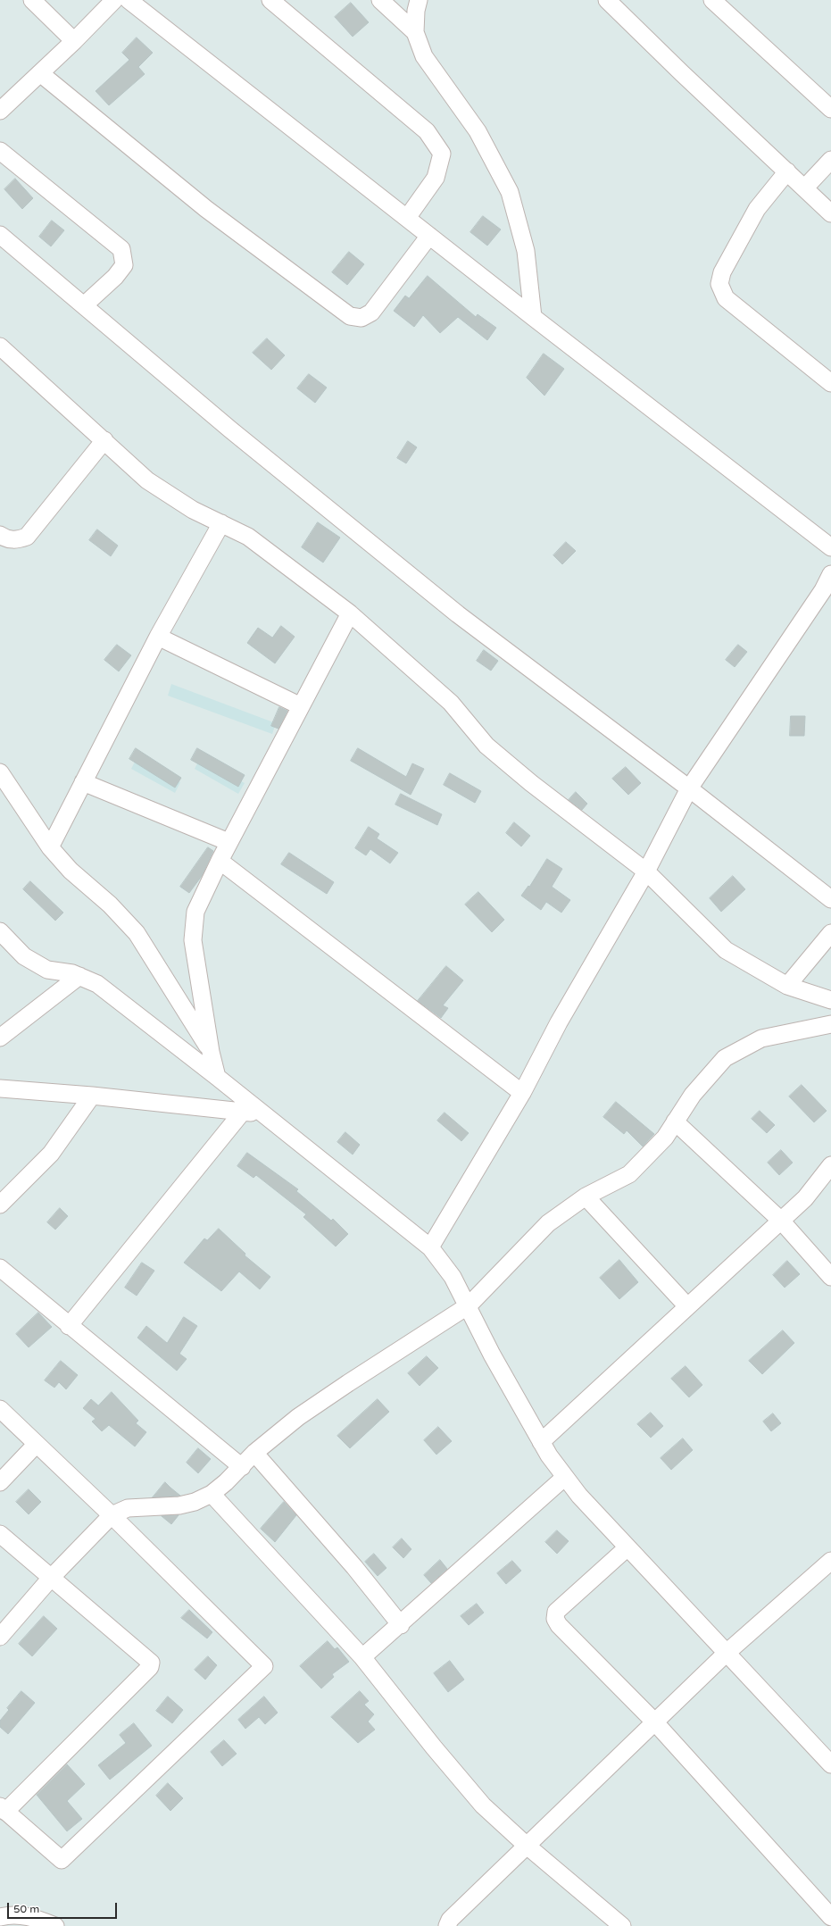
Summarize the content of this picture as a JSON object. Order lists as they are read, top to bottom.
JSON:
{
  "scale_bar": "50 m"
}
